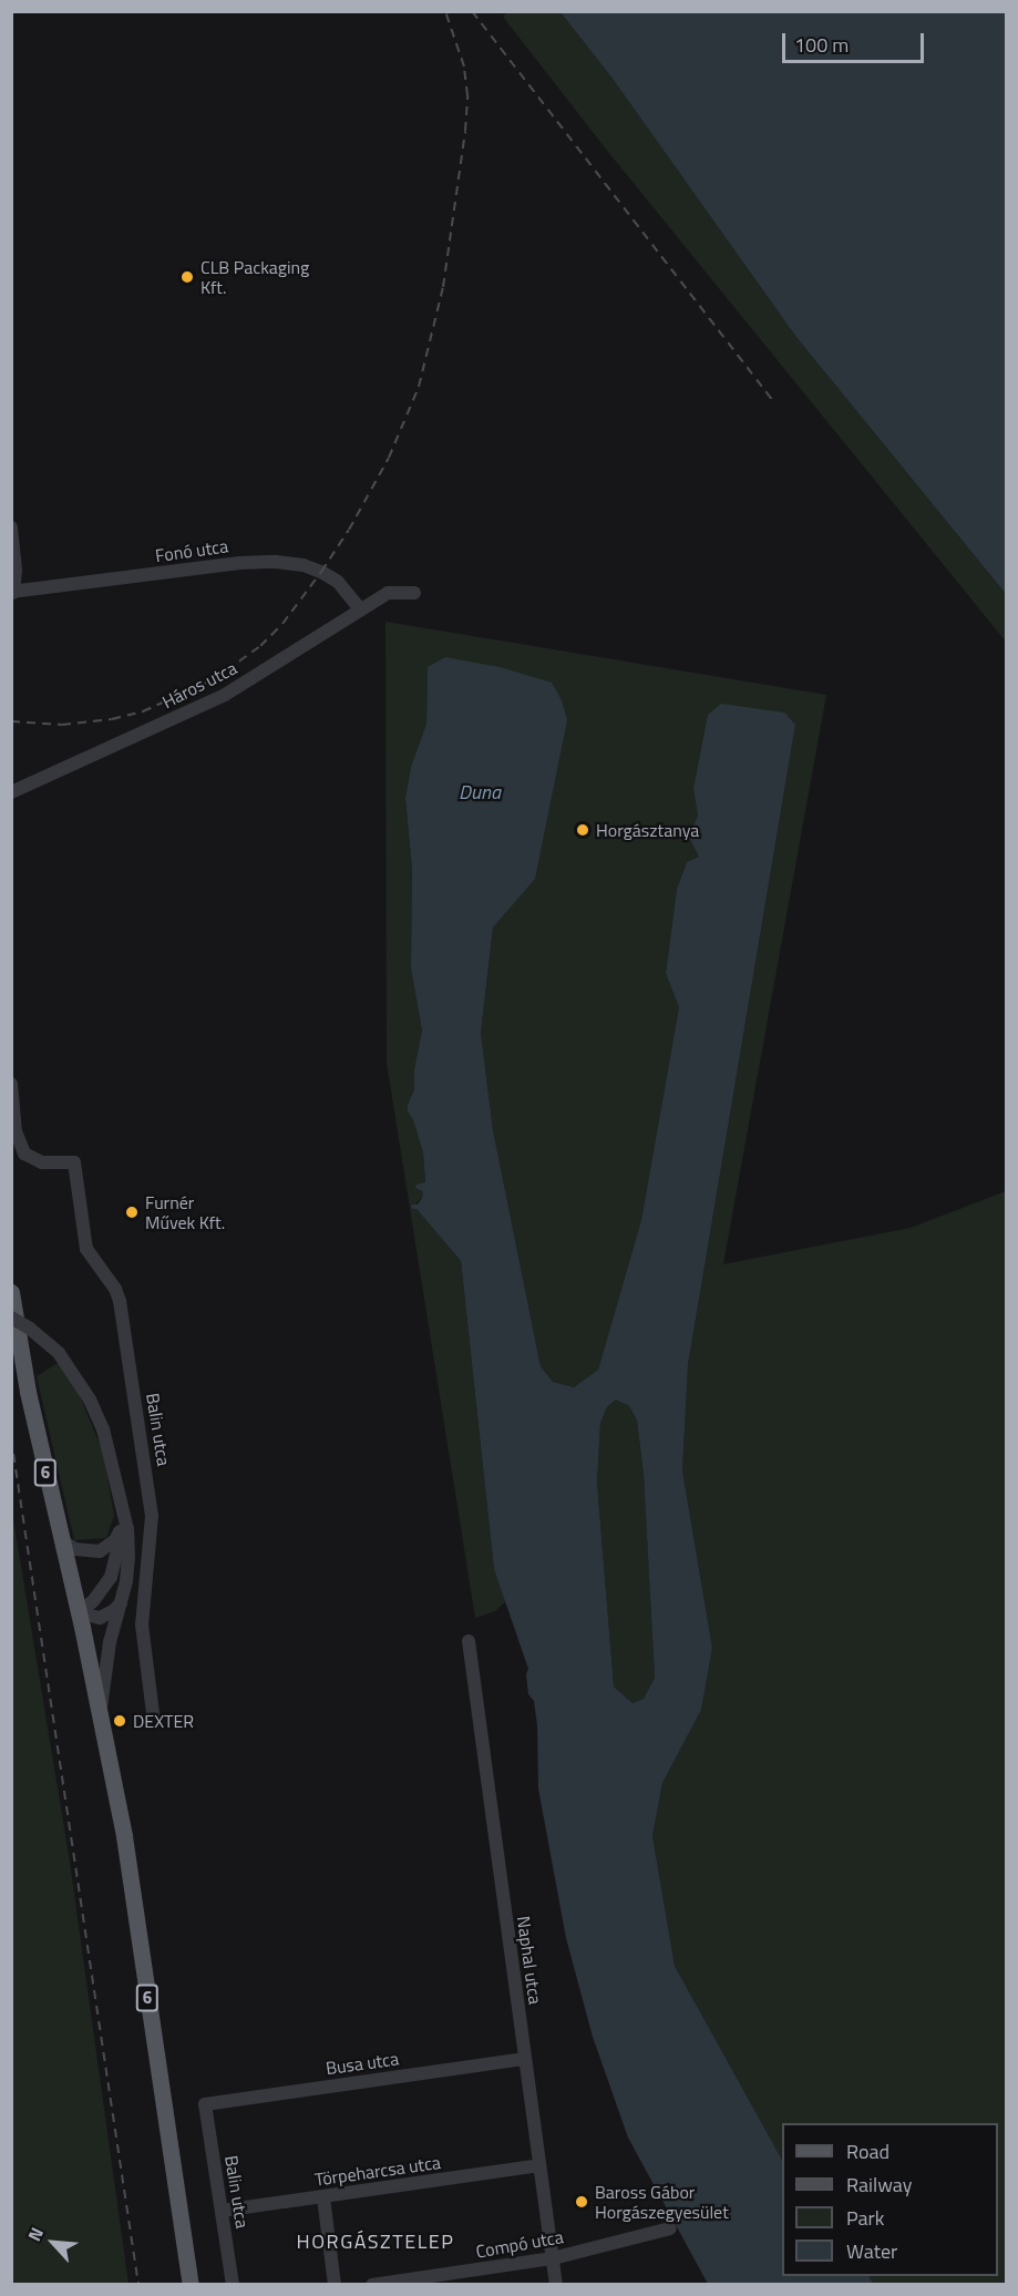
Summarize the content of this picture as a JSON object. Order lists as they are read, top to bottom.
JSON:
{
  "streets": {
    "main road": ["6"],
    "street": [
      "Fonó utca",
      "Háros utca",
      "Balin utca",
      "Naphal utca",
      "Busa utca",
      "Törpeharcsa utca",
      "Compó utca"
    ]
  },
  "crossings": [
    ["Fonó utca", "Háros utca"],
    ["Balin utca", "Busa utca"],
    ["Balin utca", "Törpeharcsa utca"],
    ["Naphal utca", "Busa utca"],
    ["Naphal utca", "Törpeharcsa utca"],
    ["Naphal utca", "Compó utca"]
  ],
  "districts": ["HORGÁSZTELEP"],
  "water": ["Duna"],
  "places": [
    "CLB Packaging Kft.",
    "Horgásztanya",
    "Furnér Művek Kft.",
    "DEXTER",
    "Baross Gábor Horgászegyesület"
  ],
  "legend": [
    "Road",
    "Railway",
    "Park",
    "Water"
  ],
  "scale_bar": "100 m",
  "north": "top left"
}
